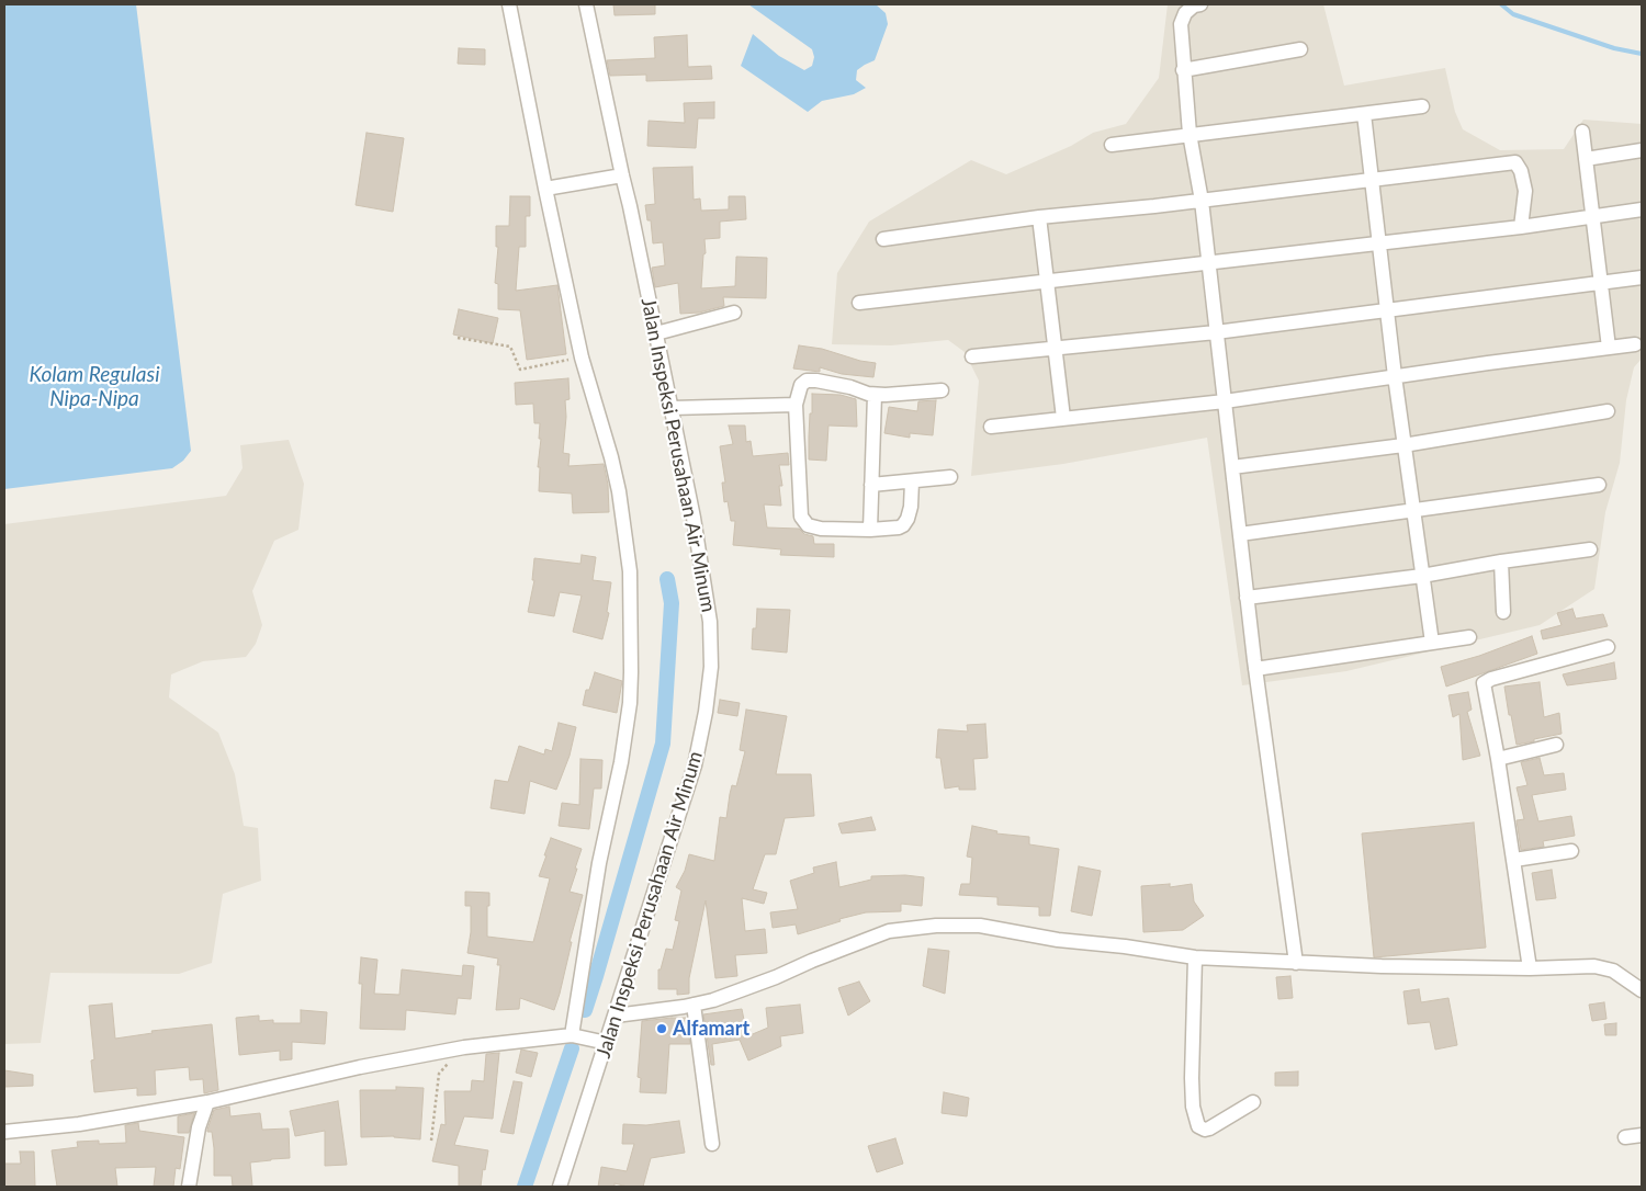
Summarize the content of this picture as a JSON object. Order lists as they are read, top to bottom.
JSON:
{
  "streets": {
    "street": ["Jalan Inspeksi Perusahaan Air Minum"]
  },
  "water": ["Kolam Regulasi Nipa-Nipa"],
  "places": ["Alfamart"]
}
